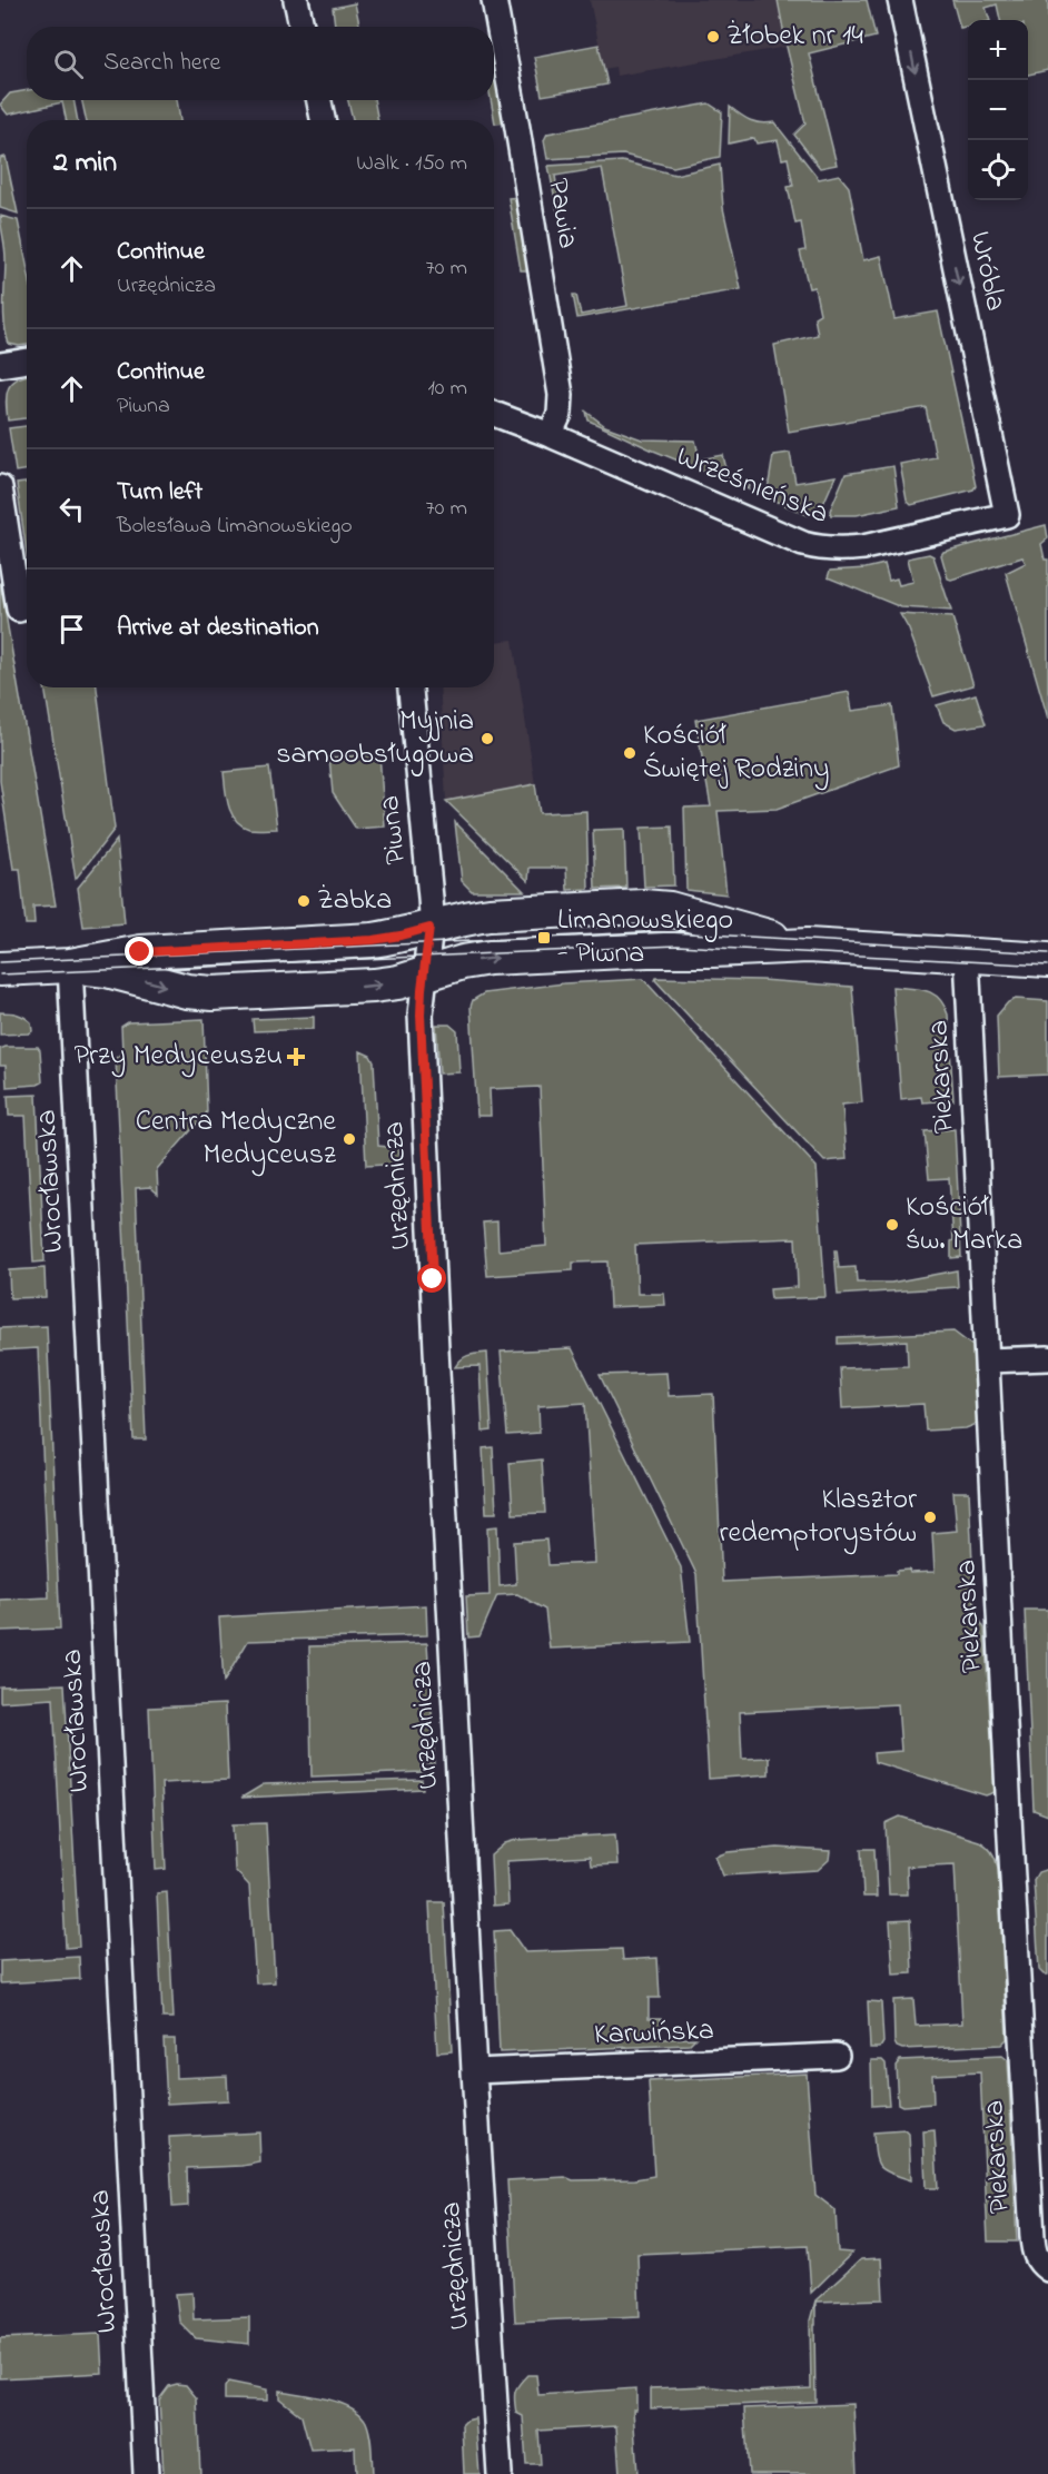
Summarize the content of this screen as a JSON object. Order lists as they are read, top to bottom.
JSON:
{
  "streets": {
    "street": [
      "Pawia",
      "Wróbla",
      "Wrześnieńska",
      "Piwna",
      "Piekarska",
      "Wrocławska",
      "Urzędnicza",
      "Karwińska"
    ]
  },
  "crossings": [
    ["Pawia", "Wrześnieńska"],
    ["Wróbla", "Wrześnieńska"],
    ["Piwna", "Urzędnicza"],
    ["Urzędnicza", "Karwińska"]
  ],
  "one_way": ["Wróbla"],
  "places": {
    "other": [
      "Żłobek nr 14",
      "Myjnia samoobsługowa",
      "Kościół Świętej Rodziny",
      "Żabka",
      "Centra Medyczne Medyceusz",
      "Kościół św. Marka",
      "Klasztor redemptorystów"
    ],
    "transit": ["Limanowskiego - Piwna"],
    "health": ["Przy Medyceuszu"]
  },
  "page": {
    "map_buttons": ["+", "−"],
    "search": "Search here",
    "heading": ["2 min", "Walk · 150 m"],
    "list": [
      ["Continue", "Urzędnicza", "70 m"],
      ["Continue", "Piwna", "10 m"],
      ["Turn left", "Bolesława Limanowskiego", "70 m"],
      "Arrive at destination"
    ]
  }
}
